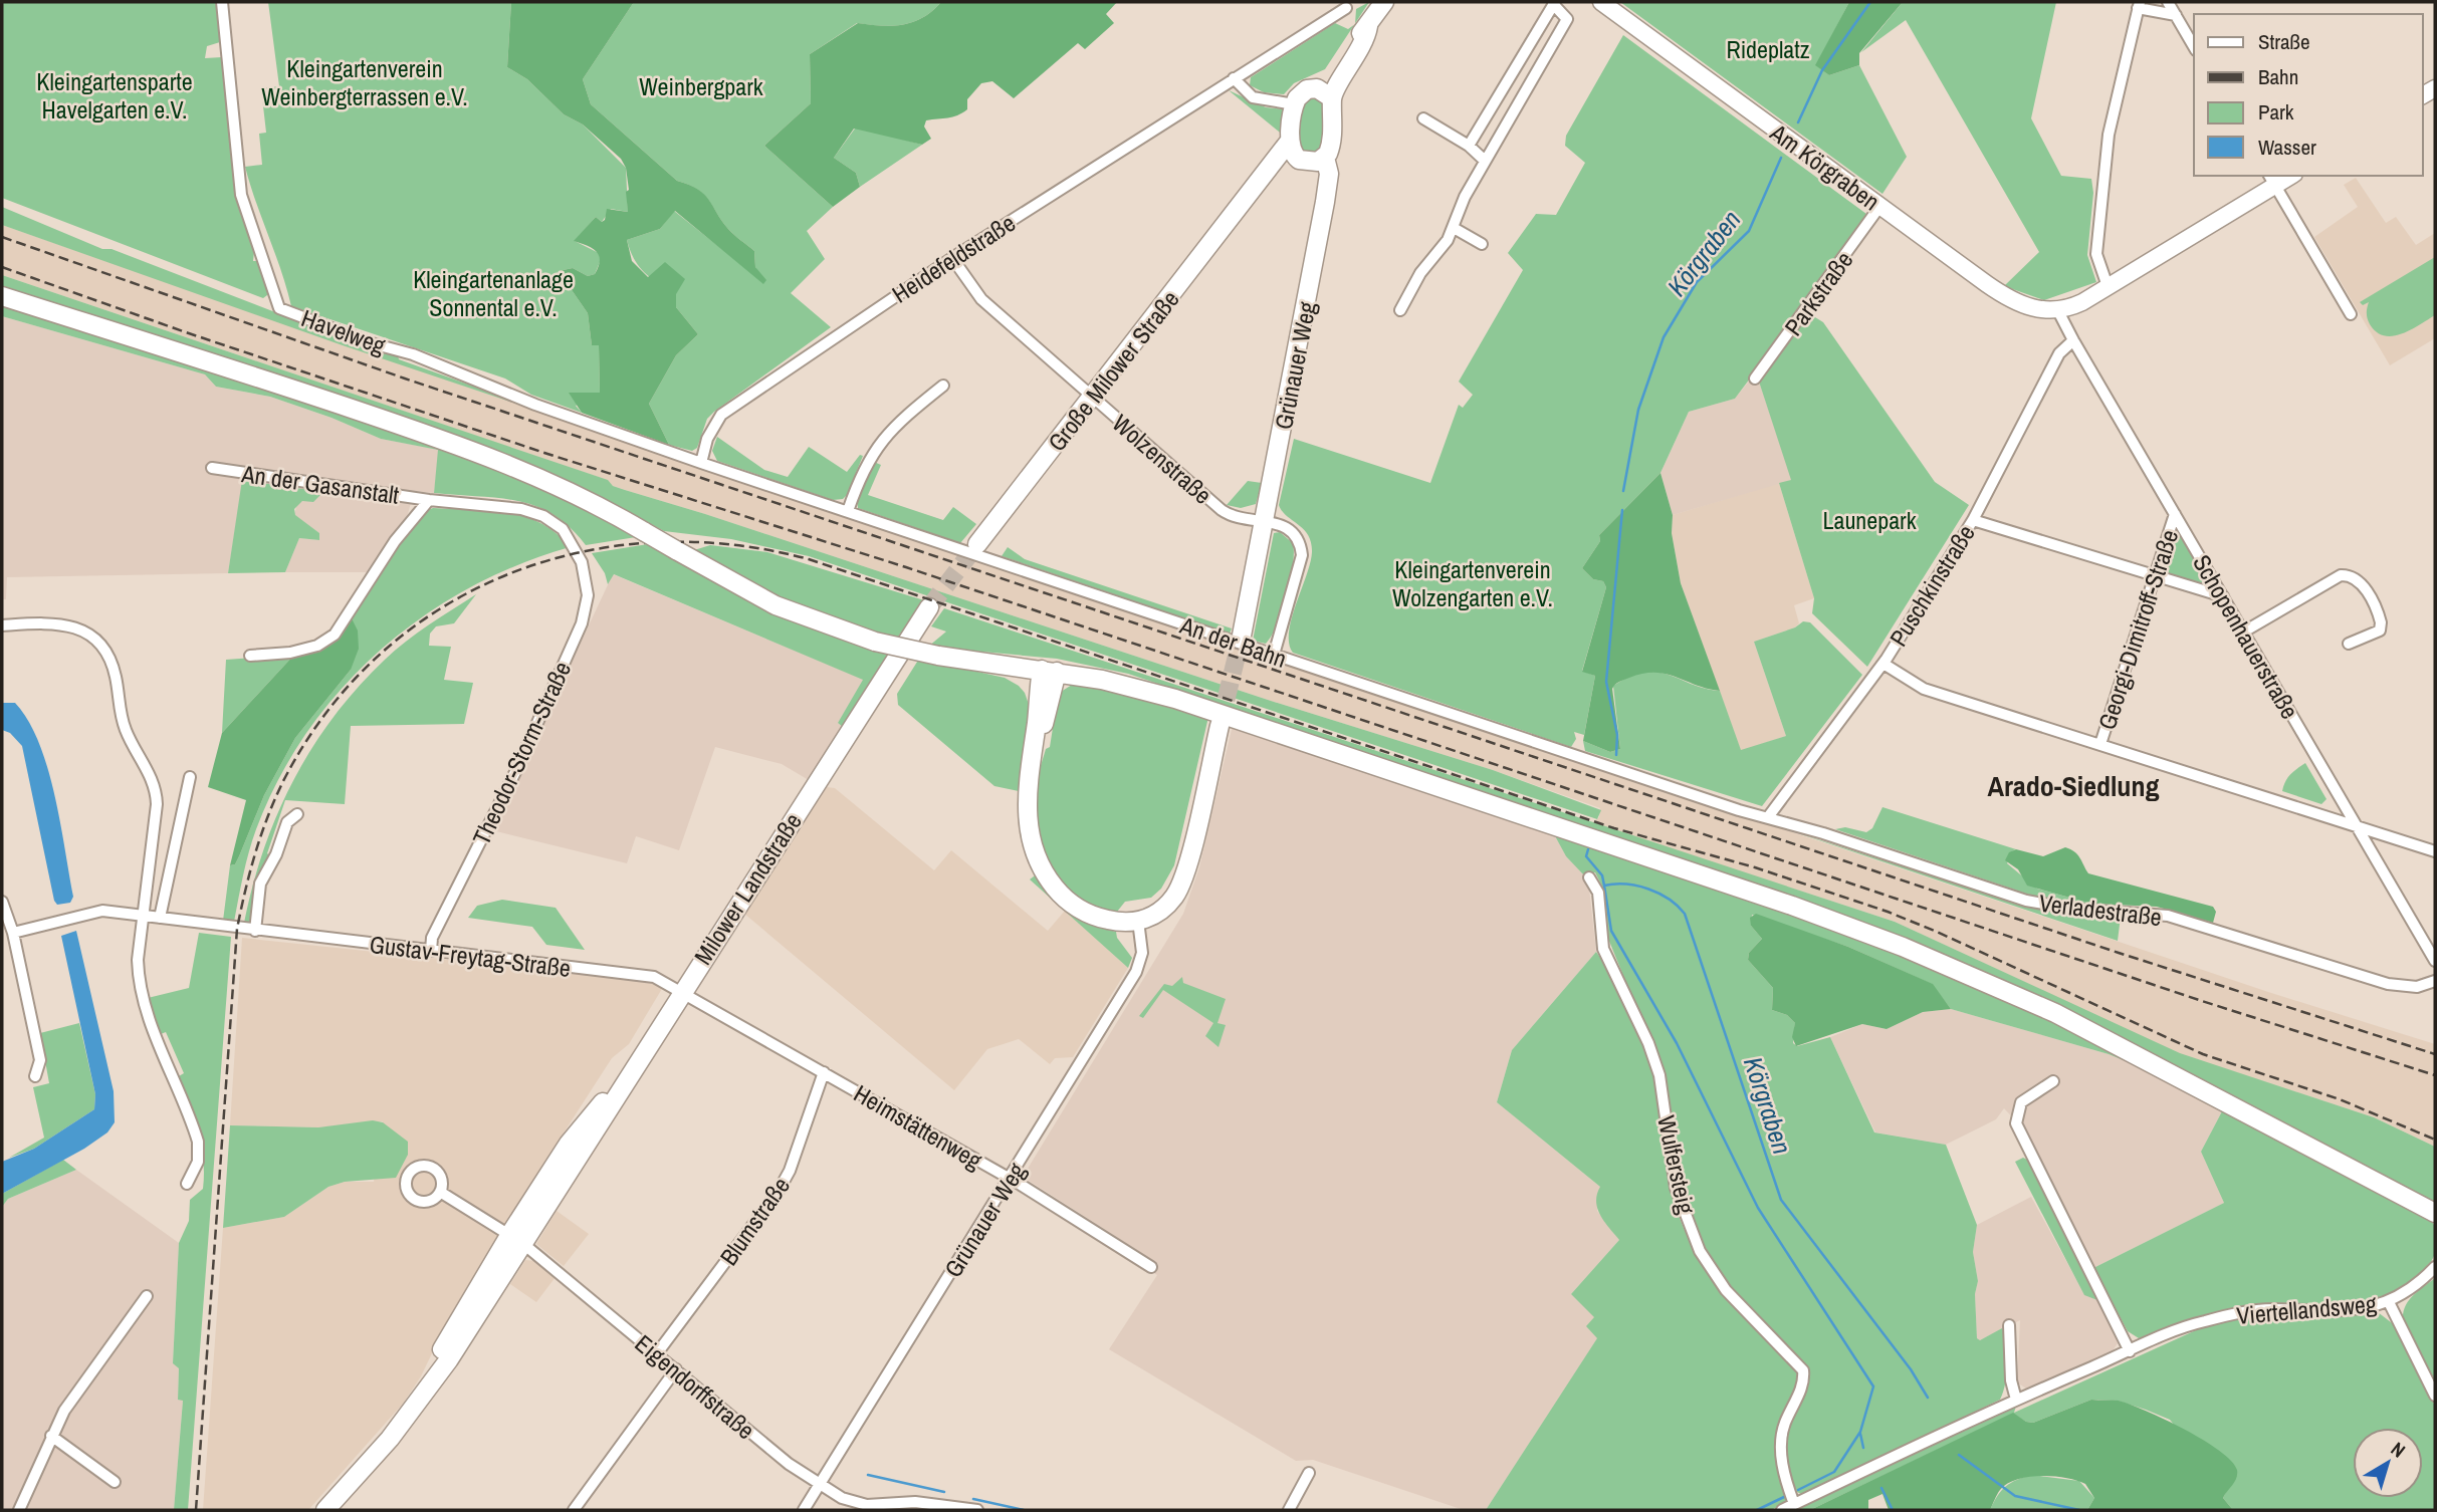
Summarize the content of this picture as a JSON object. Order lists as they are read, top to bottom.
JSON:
{
  "streets": {
    "main road": ["Grünauer Weg", "Große Milower Straße", "Milower Landstraße"],
    "street": [
      "Am Körgraben",
      "Heidefeldstraße",
      "Parkstraße",
      "Havelweg",
      "Wolzenstraße",
      "An der Gasanstalt",
      "Puschkinstraße",
      "Georgi-Dimitroff-Straße",
      "Schopenhauerstraße",
      "An der Bahn",
      "Theodor-Storm-Straße",
      "Verladestraße",
      "Gustav-Freytag-Straße",
      "Heimstättenweg",
      "Wulfersteig",
      "Blumstraße",
      "Viertellandsweg",
      "Eigendorffstraße"
    ]
  },
  "crossings": [
    ["Am Körgraben", "Parkstraße"],
    ["Am Körgraben", "Schopenhauerstraße"],
    ["Heidefeldstraße", "Havelweg"],
    ["Heidefeldstraße", "Wolzenstraße"],
    ["Heidefeldstraße", "An der Bahn"],
    ["Havelweg", "An der Bahn"],
    ["Grünauer Weg", "Große Milower Straße"],
    ["Grünauer Weg", "Wolzenstraße"],
    ["Grünauer Weg", "Heimstättenweg"],
    ["Grünauer Weg", "Eigendorffstraße"],
    ["Große Milower Straße", "Wolzenstraße"],
    ["An der Gasanstalt", "Theodor-Storm-Straße"],
    ["Puschkinstraße", "Schopenhauerstraße"],
    ["Puschkinstraße", "An der Bahn"],
    ["Puschkinstraße", "Verladestraße"],
    ["Georgi-Dimitroff-Straße", "Schopenhauerstraße"],
    ["An der Bahn", "Verladestraße"],
    ["Theodor-Storm-Straße", "Gustav-Freytag-Straße"],
    ["Milower Landstraße", "Gustav-Freytag-Straße"],
    ["Milower Landstraße", "Heimstättenweg"],
    ["Milower Landstraße", "Eigendorffstraße"],
    ["Gustav-Freytag-Straße", "Heimstättenweg"],
    ["Heimstättenweg", "Blumstraße"],
    ["Wulfersteig", "Viertellandsweg"],
    ["Blumstraße", "Eigendorffstraße"]
  ],
  "districts": ["Arado-Siedlung"],
  "water": ["Körgraben"],
  "parks": [
    "Rideplatz",
    "Kleingartenverein Weinbergterrassen e.V.",
    "Kleingartensparte Havelgarten e.V.",
    "Weinbergpark",
    "Kleingartenanlage Sonnental e.V.",
    "Launepark",
    "Kleingartenverein Wolzengarten e.V."
  ],
  "legend": [
    "Straße",
    "Bahn",
    "Park",
    "Wasser"
  ],
  "north": "top right"
}
